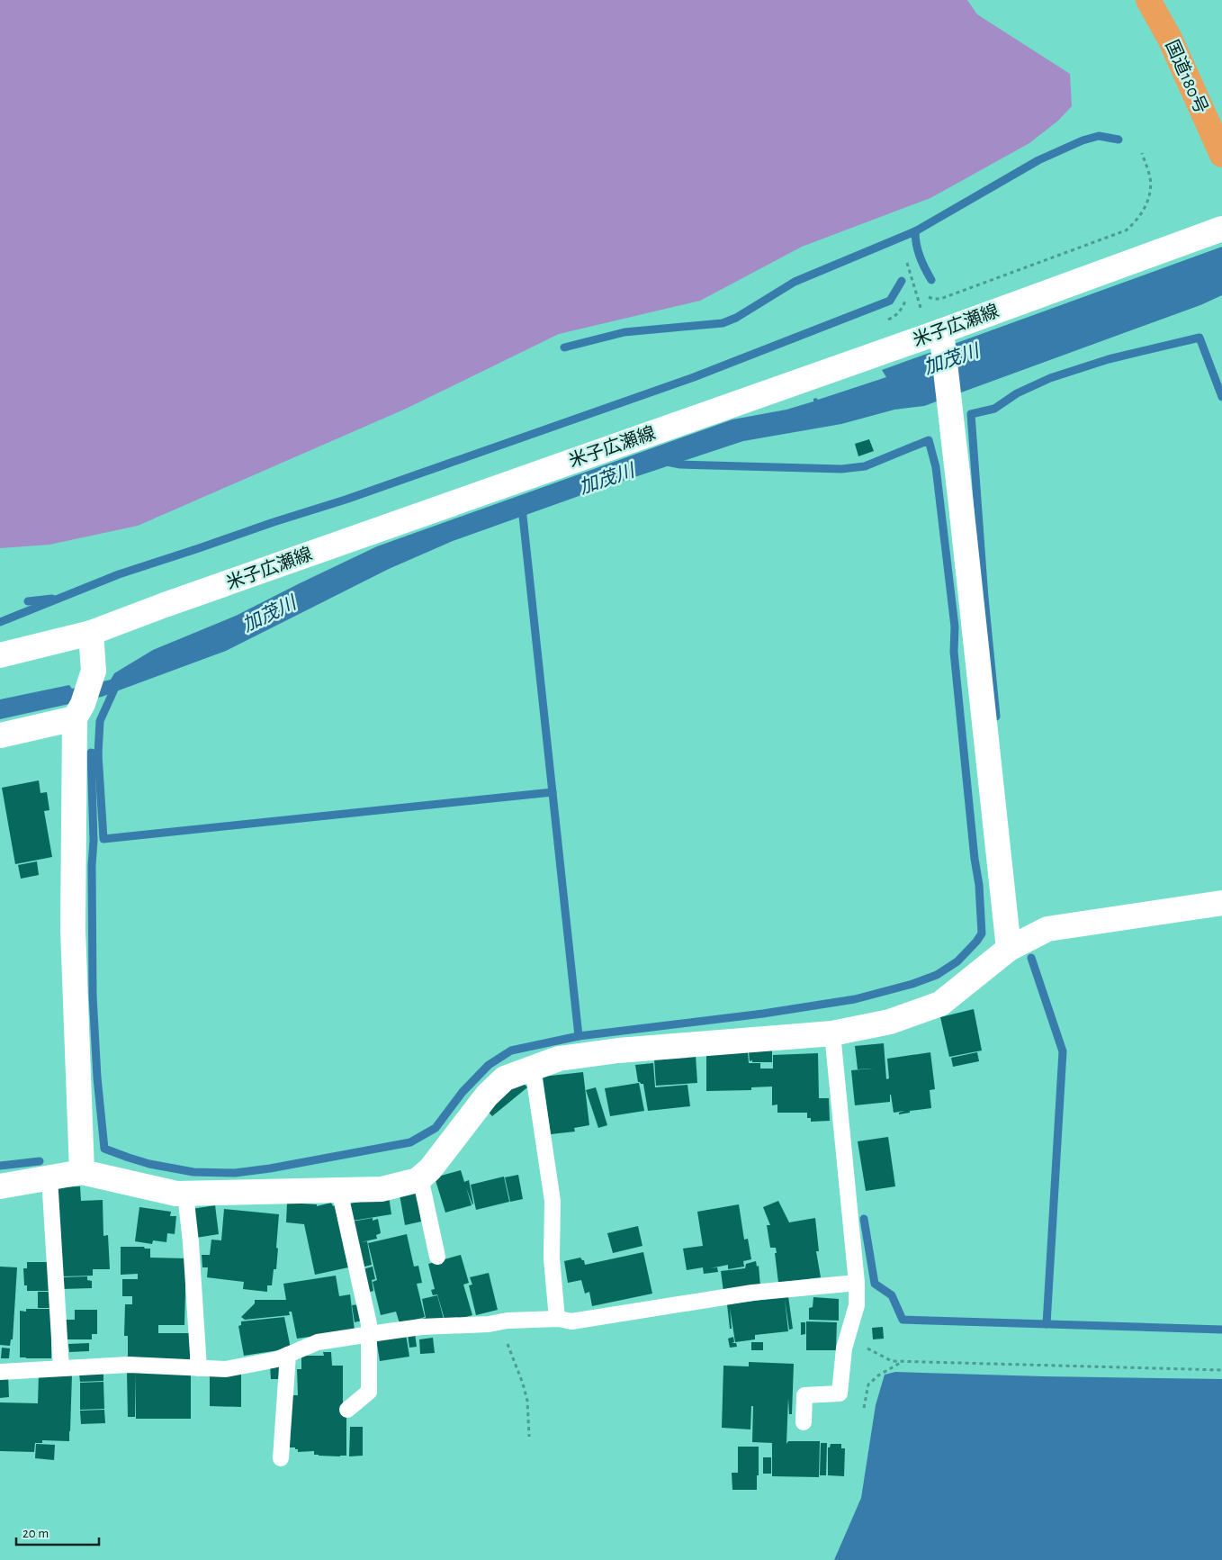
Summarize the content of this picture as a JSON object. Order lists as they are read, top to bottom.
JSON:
{
  "streets": {
    "highway": ["国道180号"],
    "street": ["米子広瀬線"]
  },
  "water": ["加茂川"],
  "scale_bar": "20 m"
}
